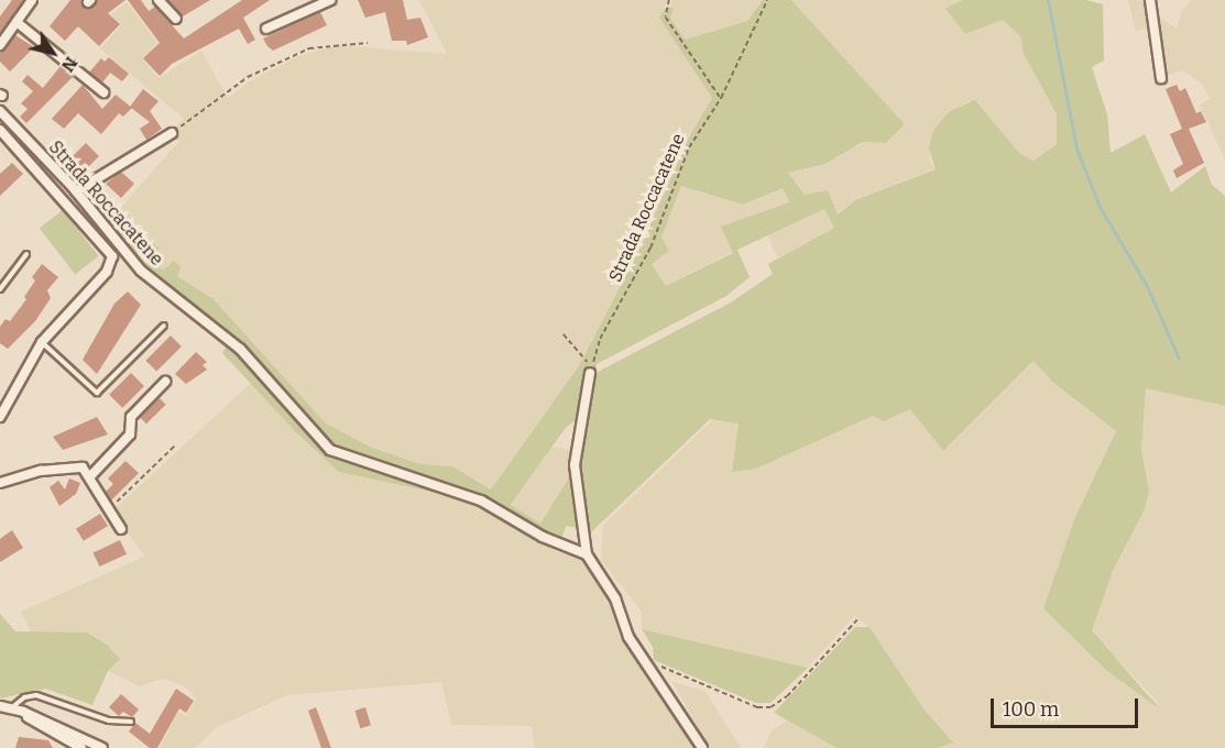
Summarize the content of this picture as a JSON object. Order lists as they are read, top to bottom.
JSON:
{
  "streets": {
    "street": ["Strada Roccacatene"]
  },
  "scale_bar": "100 m",
  "north": "bottom right"
}
